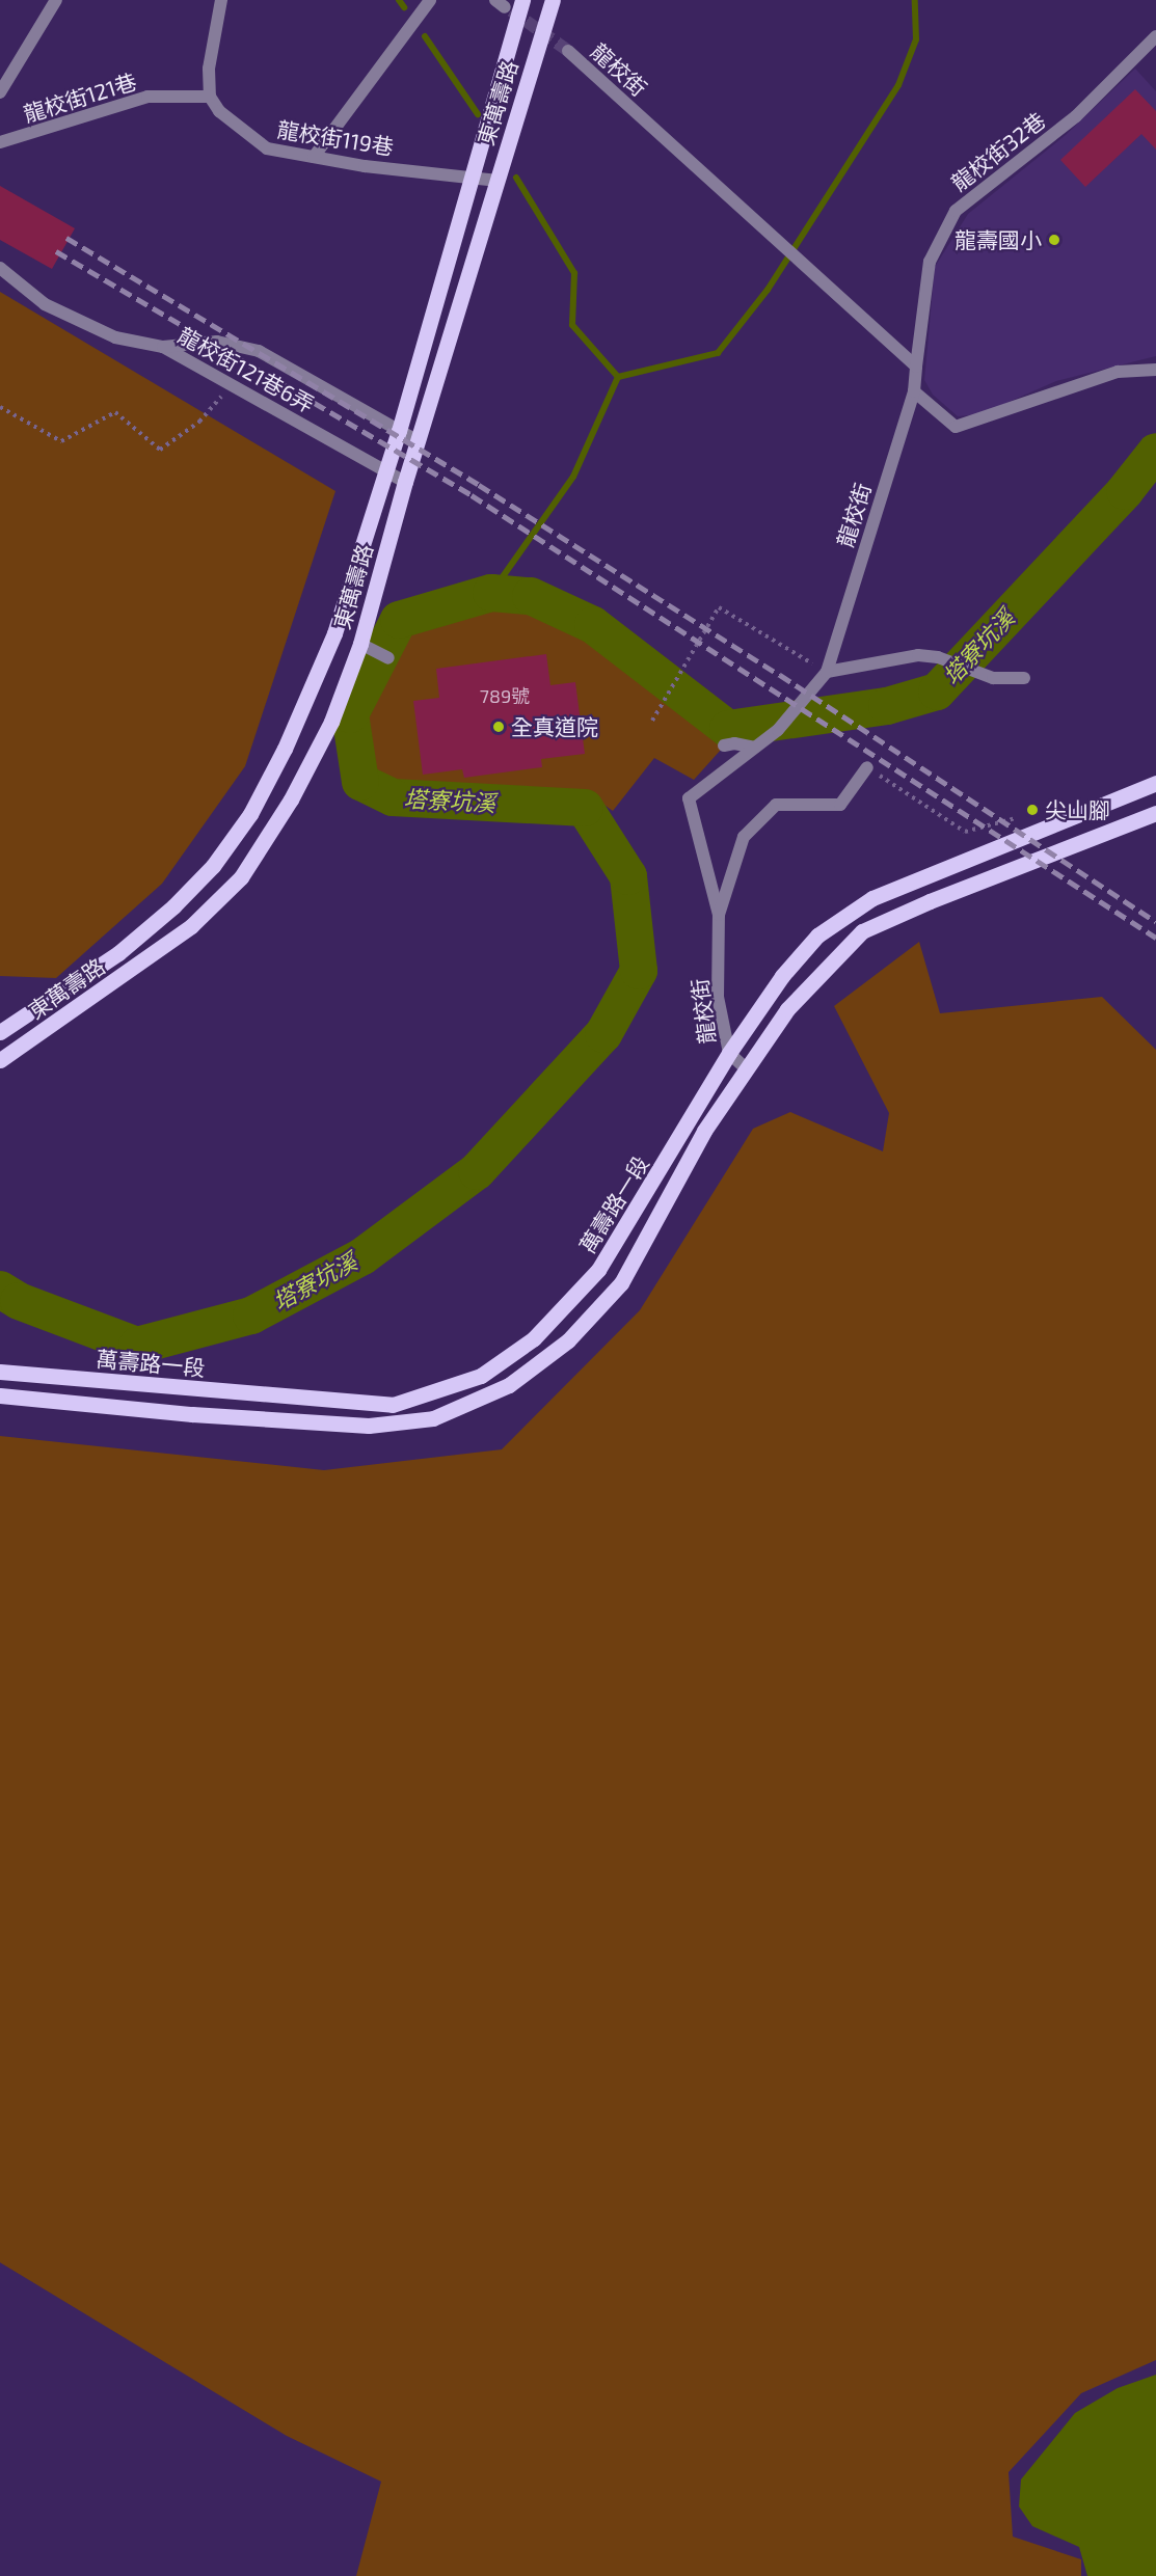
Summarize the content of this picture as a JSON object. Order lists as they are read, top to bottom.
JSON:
{
  "streets": {
    "main road": ["東萬壽路", "萬壽路一段"],
    "street": [
      "龍校街",
      "龍校街121巷",
      "龍校街119巷",
      "龍校街32巷",
      "龍校街121巷6弄"
    ]
  },
  "crossings": [
    ["龍校街", "龍校街32巷"],
    ["龍校街", "萬壽路一段"],
    ["龍校街121巷", "龍校街119巷"],
    ["東萬壽路", "龍校街119巷"],
    ["東萬壽路", "龍校街121巷6弄"]
  ],
  "water": ["塔寮坑溪"],
  "places": ["龍壽國小", "全真道院", "尖山腳"],
  "house_numbers": ["789號"]
}
